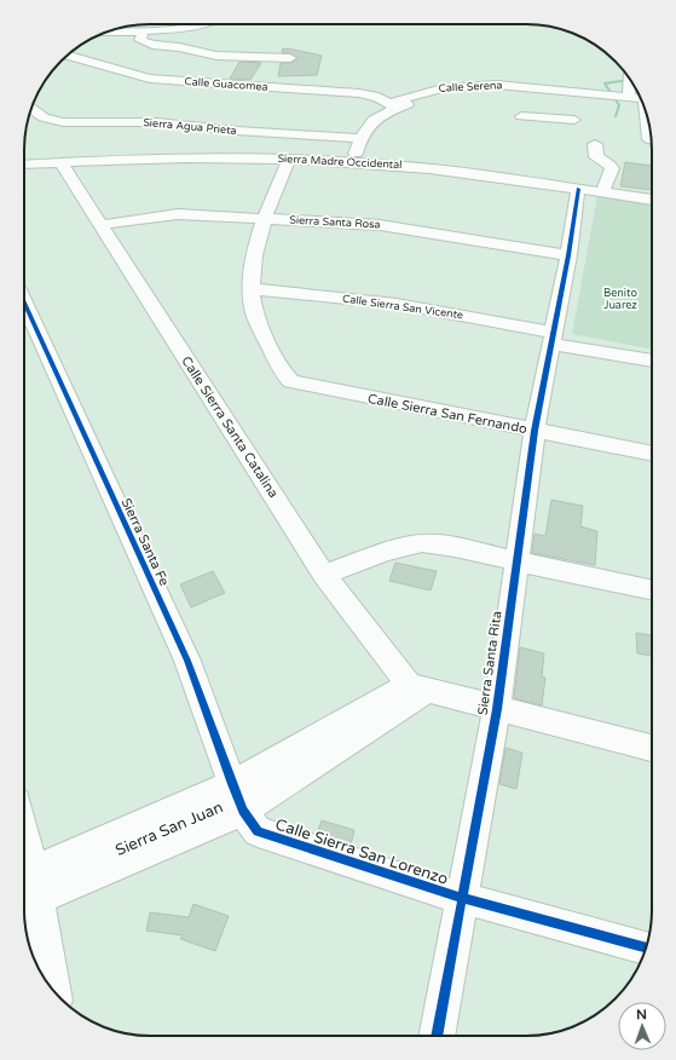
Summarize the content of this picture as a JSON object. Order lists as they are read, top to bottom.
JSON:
{
  "streets": {
    "street": [
      "Calle Guacomea",
      "Calle Serena",
      "Sierra Agua Prieta",
      "Sierra Madre Occidental",
      "Sierra Santa Rosa",
      "Calle Sierra San Vicente",
      "Calle Sierra San Fernando",
      "Calle Sierra Santa Catalina",
      "Sierra Santa Fe",
      "Sierra Santa Rita",
      "Sierra San Juan",
      "Calle Sierra San Lorenzo"
    ]
  },
  "crossings": [
    ["Calle Guacomea", "Calle Serena"],
    ["Calle Serena", "Sierra Agua Prieta"],
    ["Sierra Madre Occidental", "Calle Sierra Santa Catalina"],
    ["Sierra Madre Occidental", "Sierra Santa Rita"],
    ["Sierra Santa Rosa", "Calle Sierra Santa Catalina"],
    ["Sierra Santa Rosa", "Sierra Santa Rita"],
    ["Calle Sierra San Vicente", "Calle Sierra San Fernando"],
    ["Calle Sierra San Vicente", "Sierra Santa Rita"],
    ["Calle Sierra San Fernando", "Sierra Santa Rita"],
    ["Calle Sierra Santa Catalina", "Sierra San Juan"],
    ["Sierra Santa Fe", "Sierra San Juan"],
    ["Sierra Santa Fe", "Calle Sierra San Lorenzo"],
    ["Sierra Santa Rita", "Calle Sierra San Lorenzo"],
    ["Sierra San Juan", "Calle Sierra San Lorenzo"]
  ],
  "parks": ["Benito Juarez"],
  "north": "top"
}
